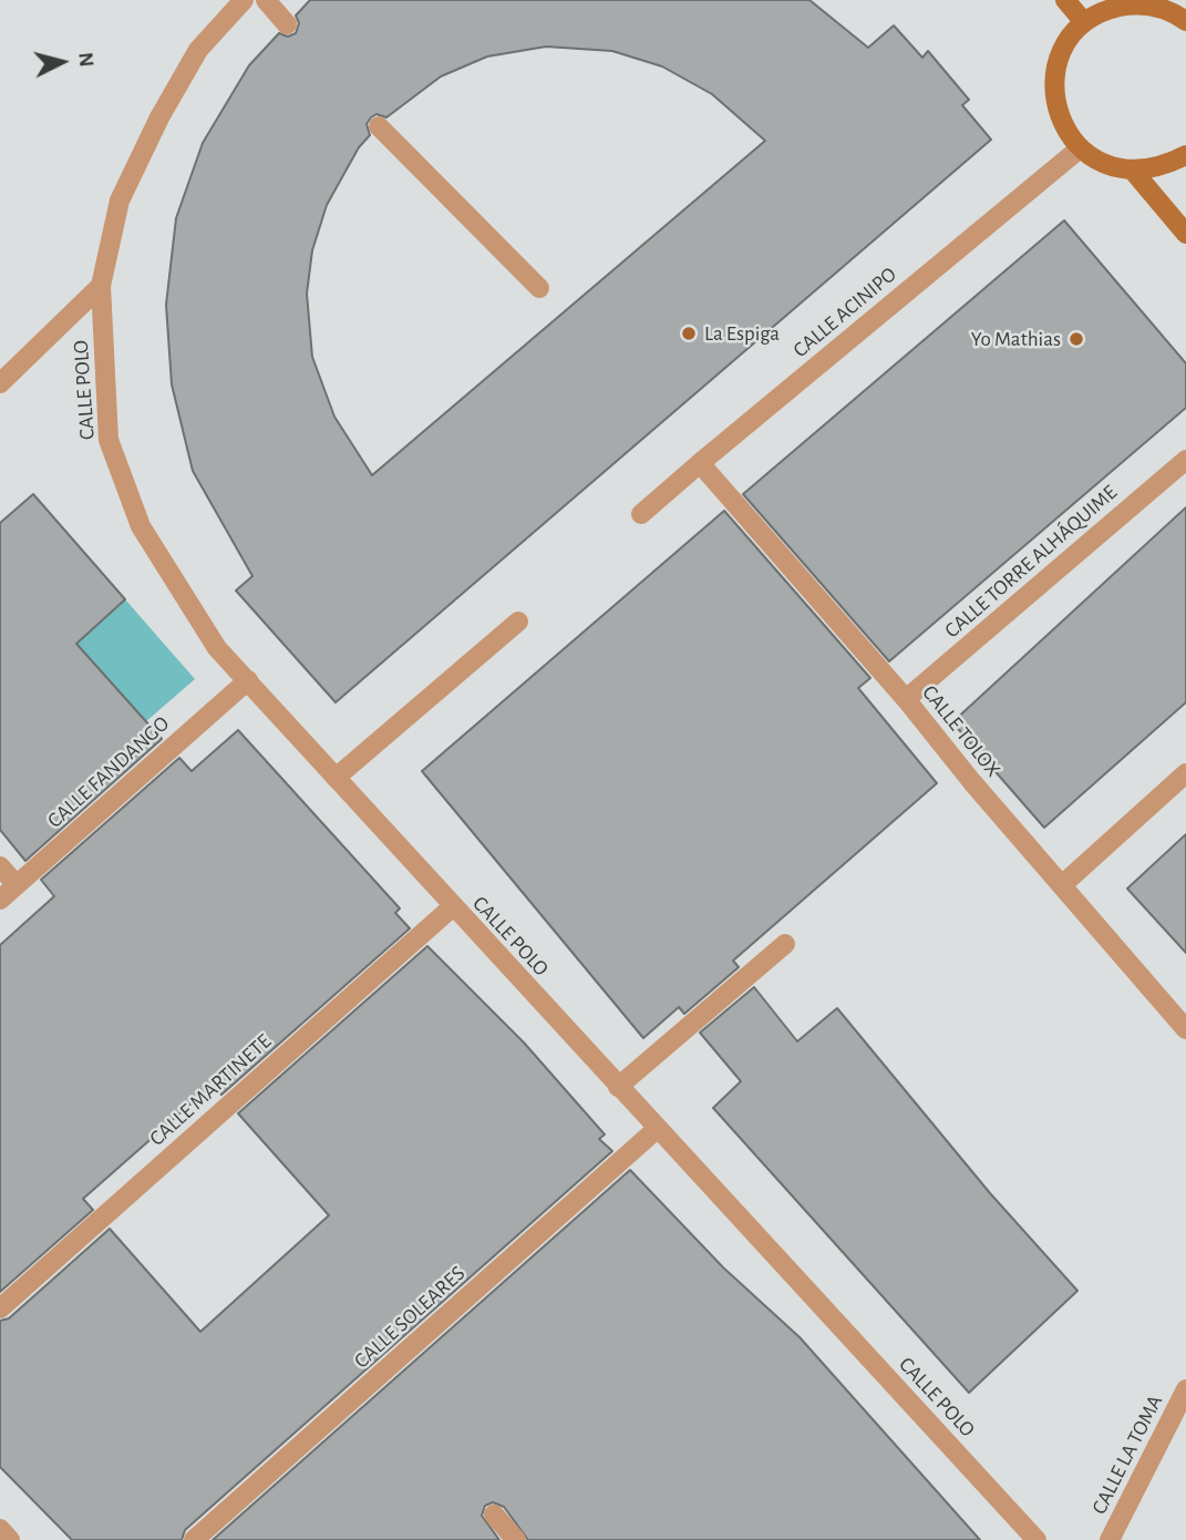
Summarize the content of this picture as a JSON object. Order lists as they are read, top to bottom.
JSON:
{
  "streets": {
    "street": [
      "CALLE ACINIPO",
      "CALLE POLO",
      "CALLE TORRE ALHÁQUIME",
      "CALLE TOLOX",
      "CALLE FANDANGO",
      "CALLE MARTINETE",
      "CALLE SOLEARES",
      "CALLE LA TOMA"
    ]
  },
  "crossings": [
    ["CALLE ACINIPO", "CALLE TOLOX"],
    ["CALLE POLO", "CALLE FANDANGO"],
    ["CALLE POLO", "CALLE MARTINETE"],
    ["CALLE POLO", "CALLE SOLEARES"],
    ["CALLE TORRE ALHÁQUIME", "CALLE TOLOX"]
  ],
  "places": ["La Espiga", "Yo Mathias"],
  "north": "right"
}
